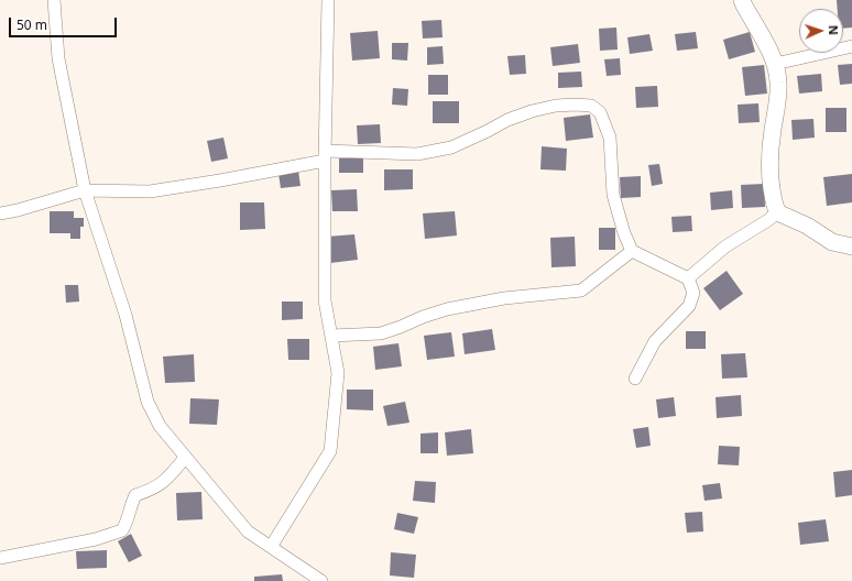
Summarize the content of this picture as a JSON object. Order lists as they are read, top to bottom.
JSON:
{
  "scale_bar": "50 m",
  "north": "right"
}
